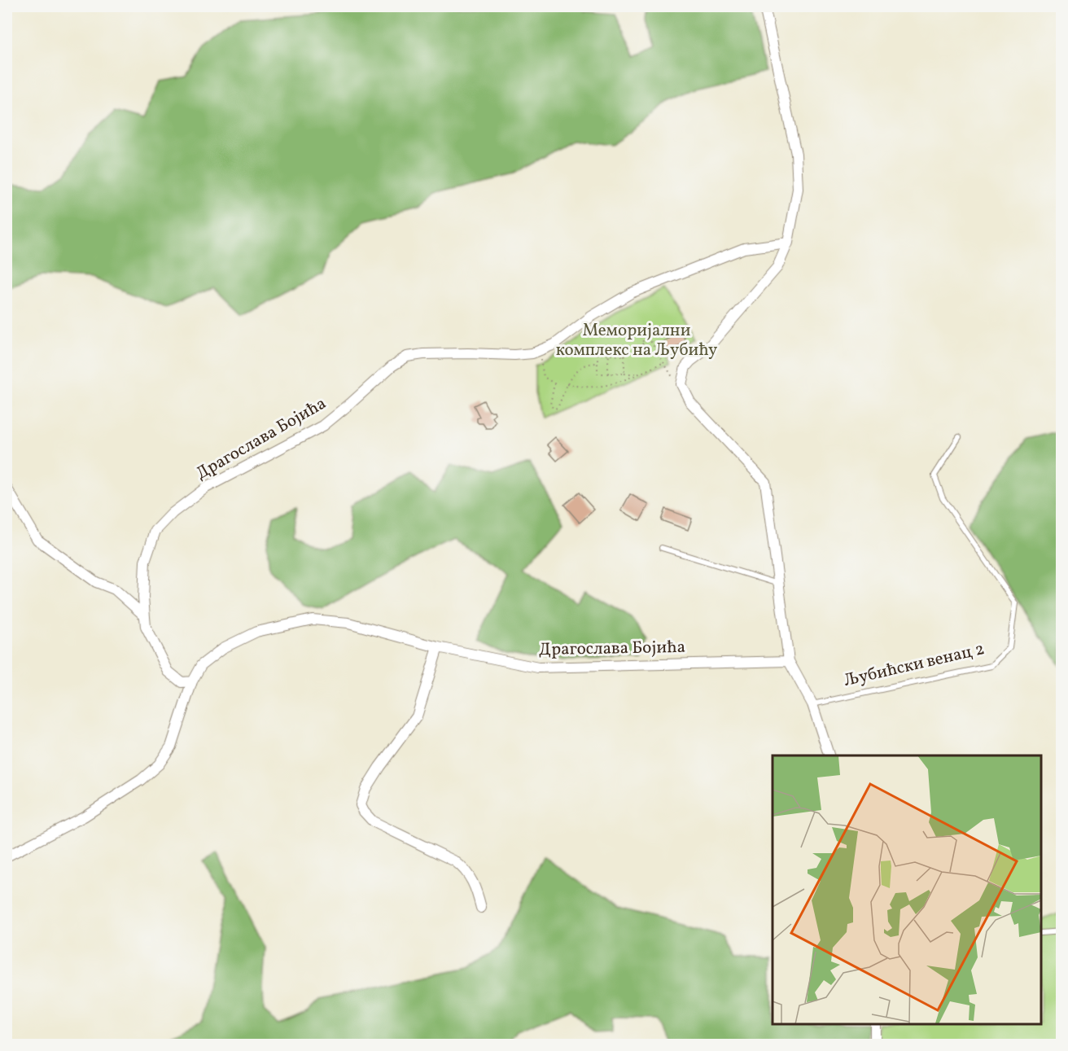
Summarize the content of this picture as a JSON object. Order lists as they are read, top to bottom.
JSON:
{
  "streets": {
    "street": ["Драгослава Бојића"],
    "lane": ["Љубићски венац 2"]
  },
  "parks": ["Меморијални комплекс на Љубићу"]
}
